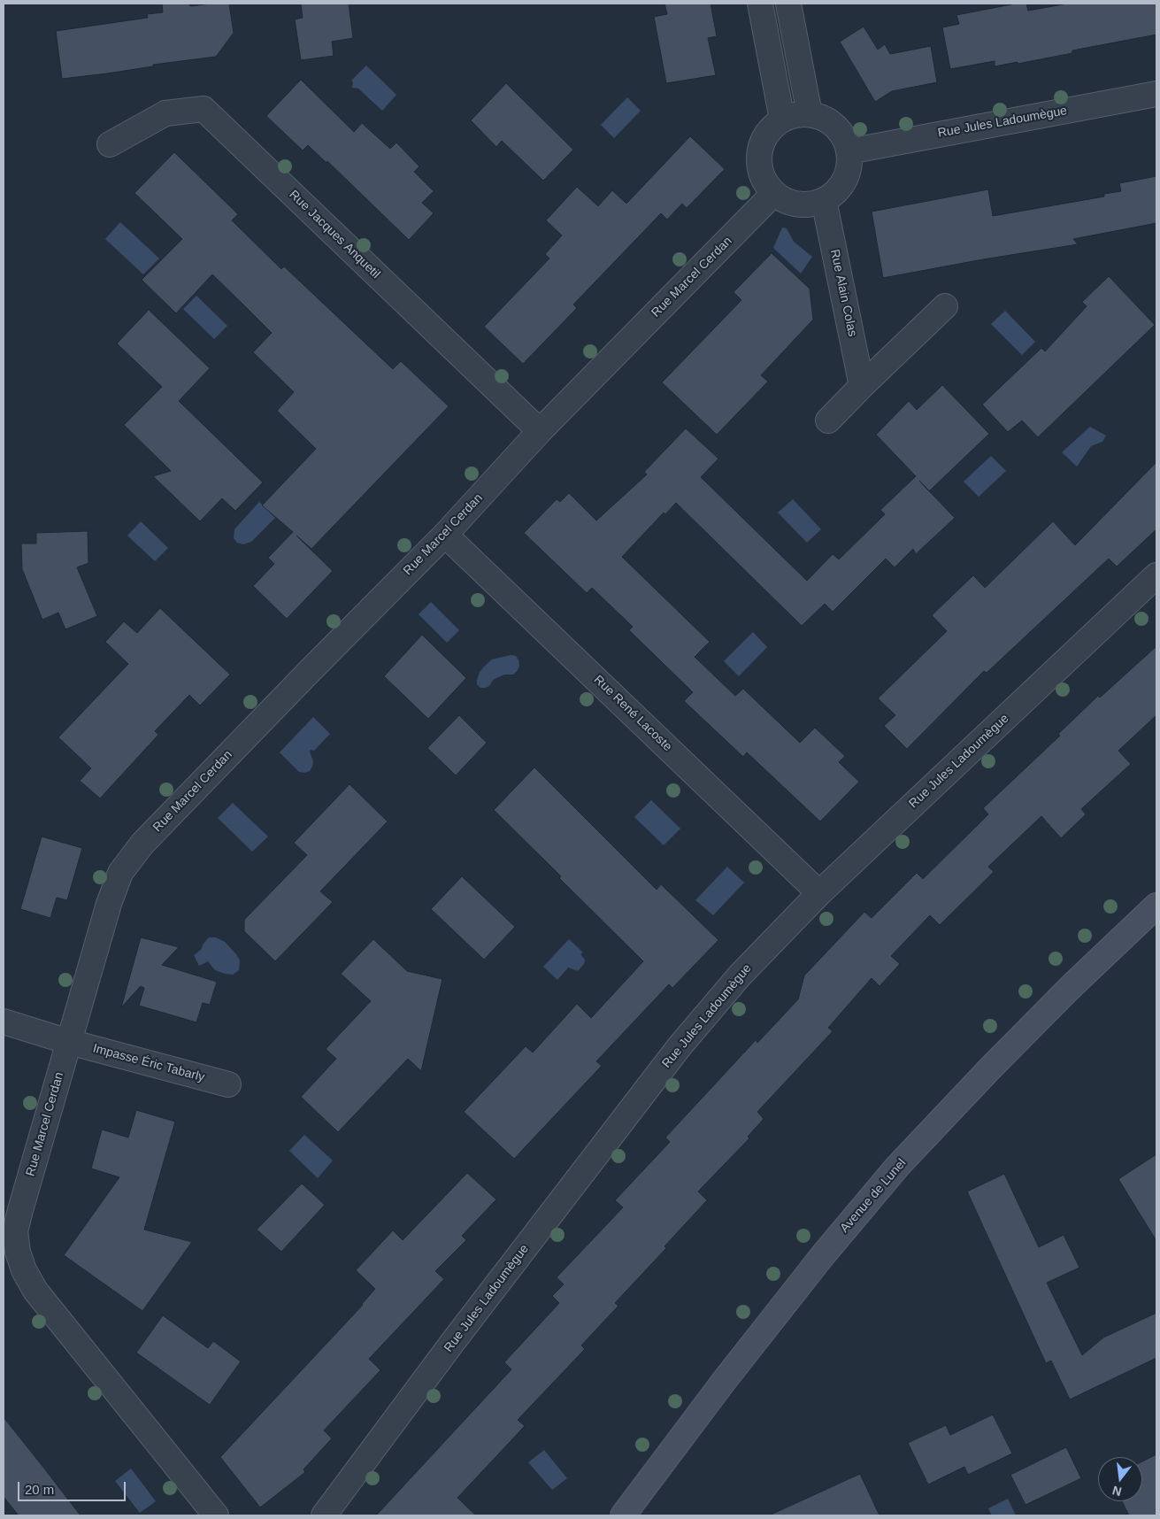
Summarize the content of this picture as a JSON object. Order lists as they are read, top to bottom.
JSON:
{
  "streets": {
    "main road": ["Avenue de Lunel"],
    "street": [
      "Rue Jules Ladoumègue",
      "Rue Jacques Anquetil",
      "Rue Marcel Cerdan",
      "Rue Alain Colas",
      "Rue René Lacoste",
      "Impasse Éric Tabarly"
    ]
  },
  "crossings": [
    ["Rue Jules Ladoumègue", "Rue Marcel Cerdan"],
    ["Rue Jules Ladoumègue", "Rue Alain Colas"],
    ["Rue Jules Ladoumègue", "Rue René Lacoste"],
    ["Rue Jacques Anquetil", "Rue Marcel Cerdan"],
    ["Rue Marcel Cerdan", "Rue Alain Colas"],
    ["Rue Marcel Cerdan", "Rue René Lacoste"],
    ["Rue Marcel Cerdan", "Impasse Éric Tabarly"]
  ],
  "scale_bar": "20 m",
  "north": "bottom"
}
